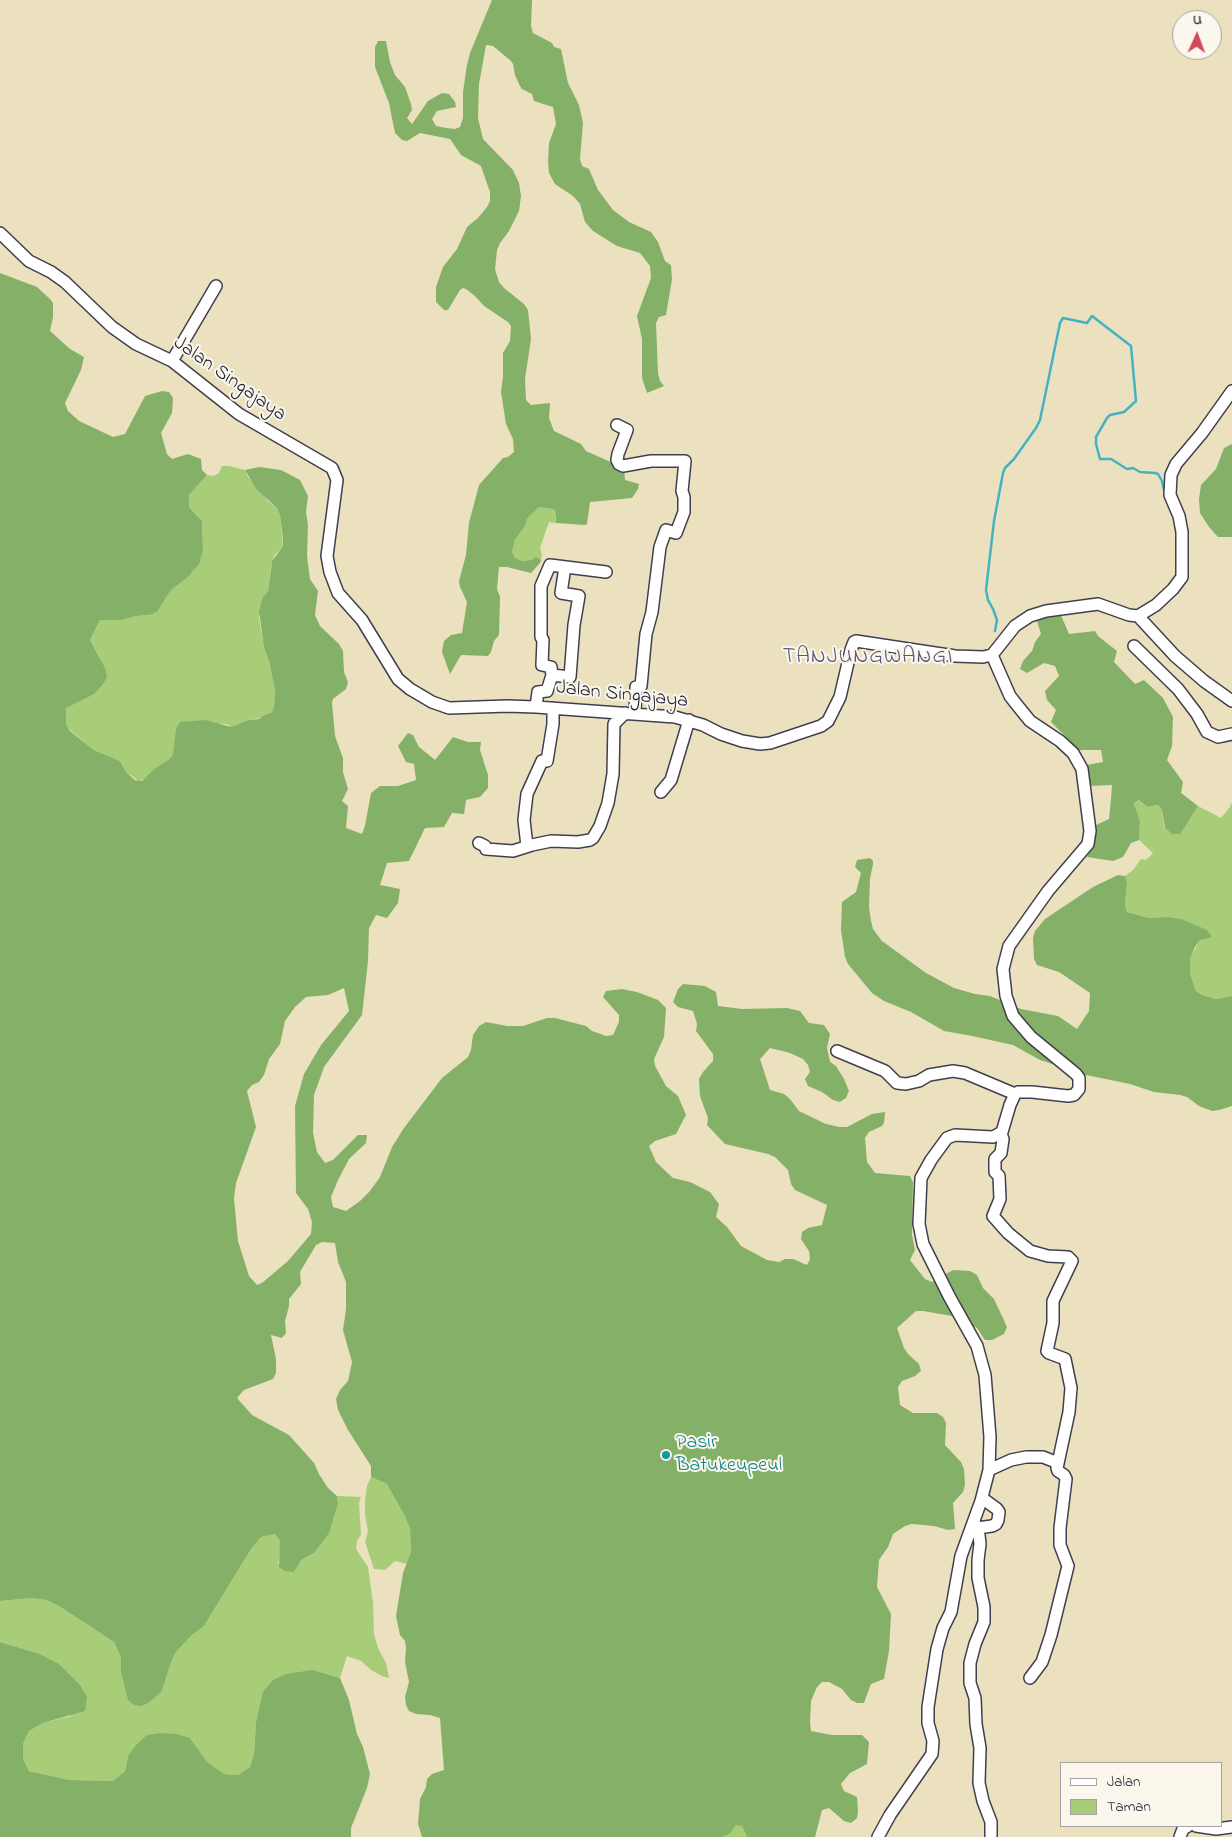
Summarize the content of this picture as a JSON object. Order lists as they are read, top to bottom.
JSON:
{
  "streets": {
    "street": ["Jalan Singajaya"]
  },
  "districts": ["TANJUNGWANGI"],
  "places": ["Pasir Batukeupeul"],
  "legend": ["Jalan", "Taman"],
  "north": "top"
}
